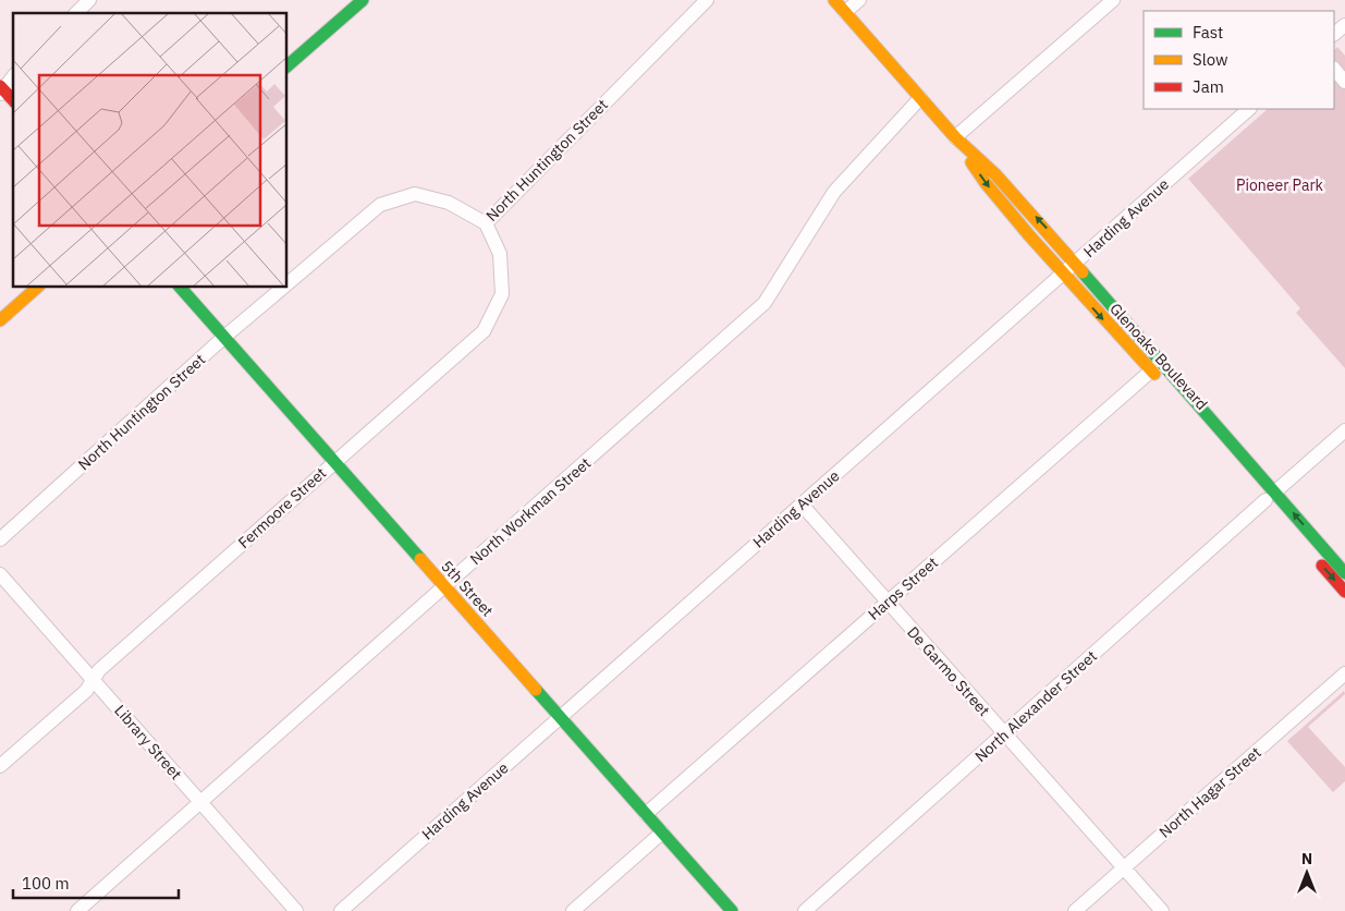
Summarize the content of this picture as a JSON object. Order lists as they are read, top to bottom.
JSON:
{
  "streets": {
    "main road": ["Glenoaks Boulevard", "5th Street"],
    "street": [
      "North Huntington Street",
      "Harding Avenue",
      "Fermoore Street",
      "North Workman Street",
      "Harps Street",
      "De Garmo Street",
      "North Alexander Street",
      "Library Street",
      "North Hagar Street"
    ]
  },
  "crossings": [
    ["North Huntington Street", "Fermoore Street"],
    ["North Huntington Street", "5th Street"],
    ["Harding Avenue", "Glenoaks Boulevard"],
    ["Harding Avenue", "5th Street"],
    ["Harding Avenue", "De Garmo Street"],
    ["Glenoaks Boulevard", "North Workman Street"],
    ["Glenoaks Boulevard", "Harps Street"],
    ["Glenoaks Boulevard", "North Alexander Street"],
    ["Fermoore Street", "5th Street"],
    ["Fermoore Street", "Library Street"],
    ["North Workman Street", "5th Street"],
    ["North Workman Street", "Library Street"],
    ["5th Street", "Harps Street"],
    ["Harps Street", "De Garmo Street"],
    ["De Garmo Street", "North Alexander Street"],
    ["De Garmo Street", "North Hagar Street"]
  ],
  "parks": ["Pioneer Park"],
  "legend": ["Fast", "Slow", "Jam"],
  "scale_bar": "100 m",
  "north": "top"
}
